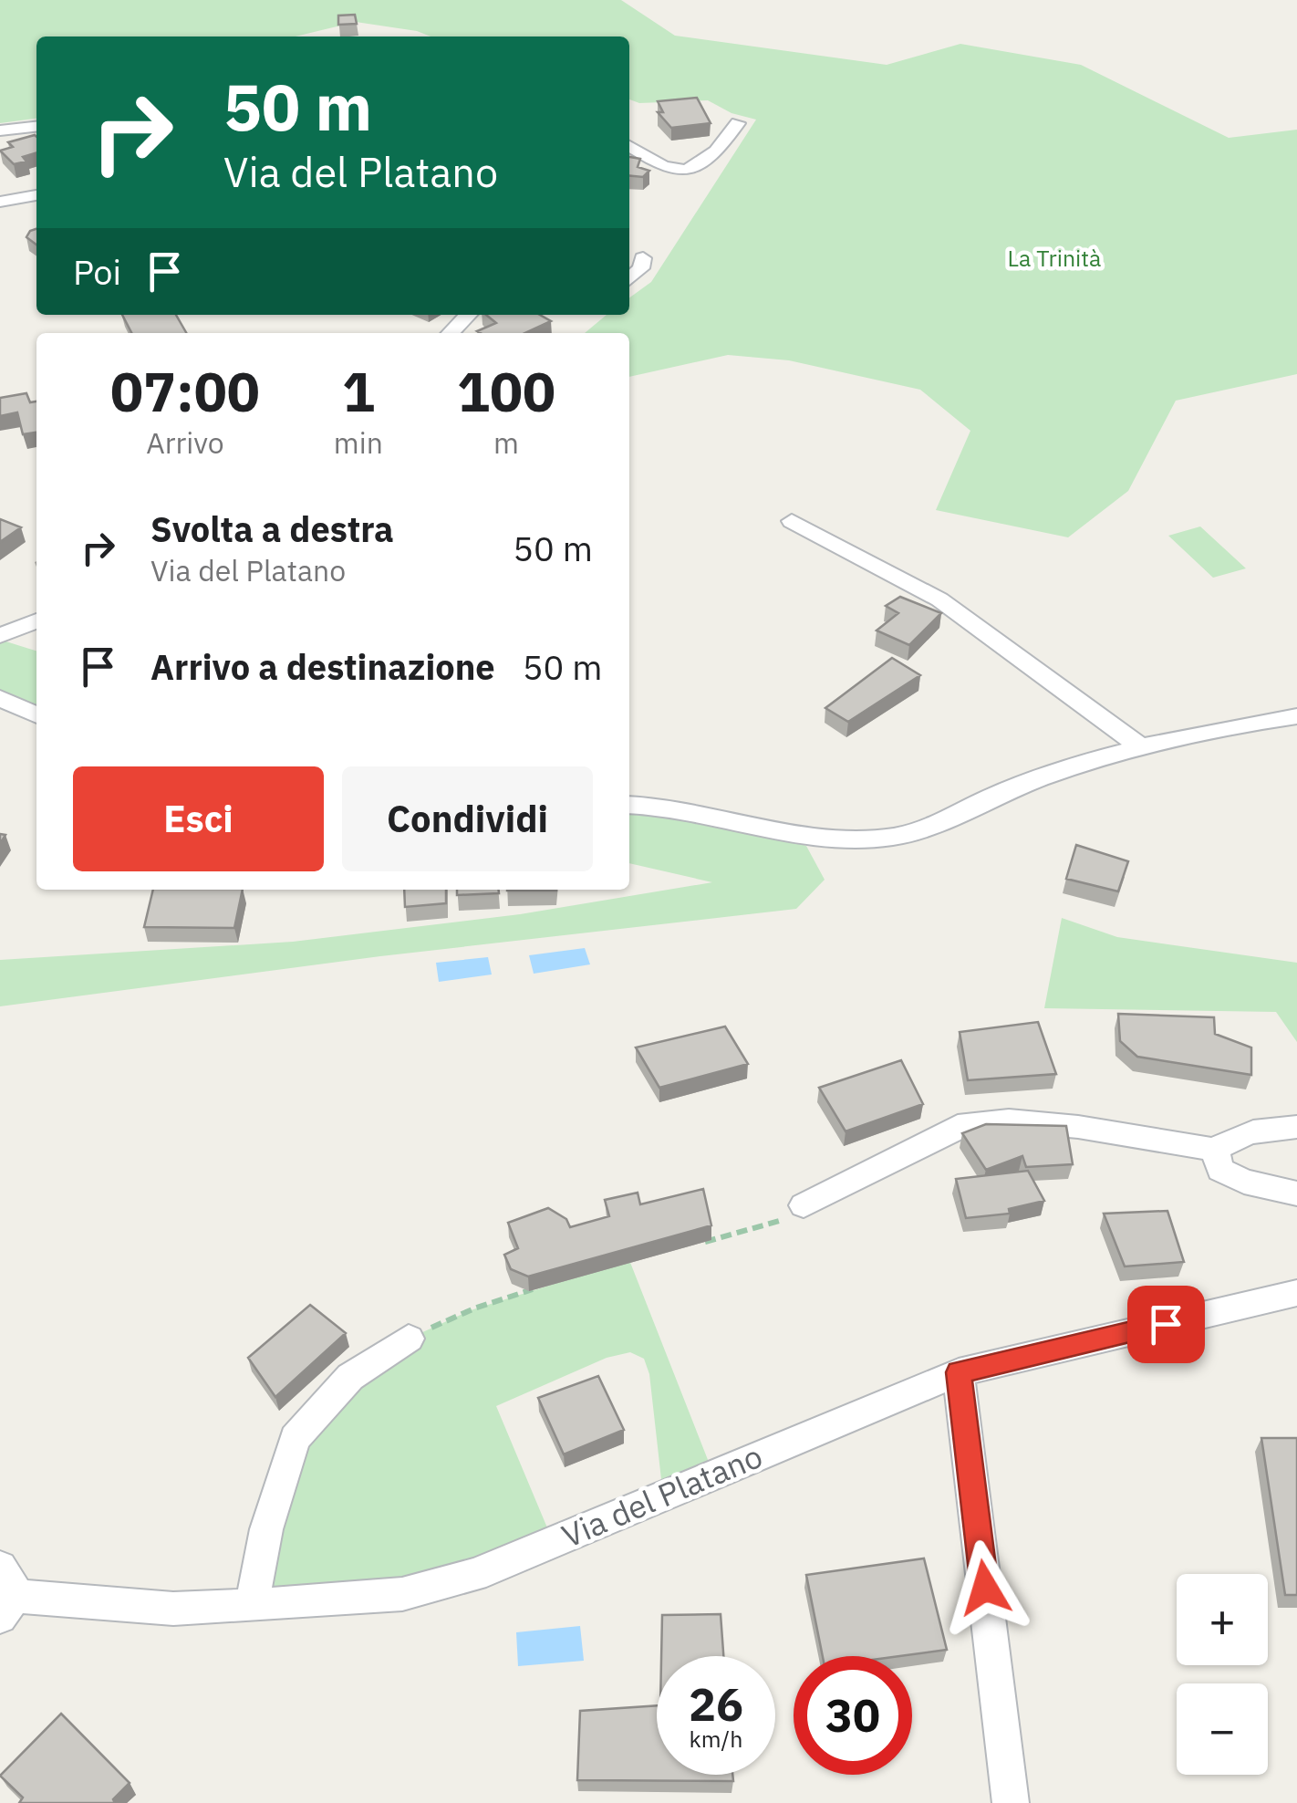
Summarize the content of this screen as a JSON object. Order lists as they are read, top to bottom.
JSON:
{
  "streets": {
    "street": ["Via del Platano"]
  },
  "parks": ["La Trinità"],
  "page": {
    "turn": ["50 m", "Via del Platano"],
    "then": "Poi",
    "eta": [
      "07:00",
      "Arrivo",
      "1",
      "min",
      "100",
      "m"
    ],
    "list": [
      {
        "name": "Svolta a destra",
        "note": "Via del Platano",
        "value": "50 m"
      },
      {
        "name": "Arrivo a destinazione",
        "value": "50 m"
      }
    ],
    "buttons": ["Esci", "Condividi"],
    "map_buttons": ["+", "−"],
    "speed": "26 km/h",
    "limit": "30"
  }
}
